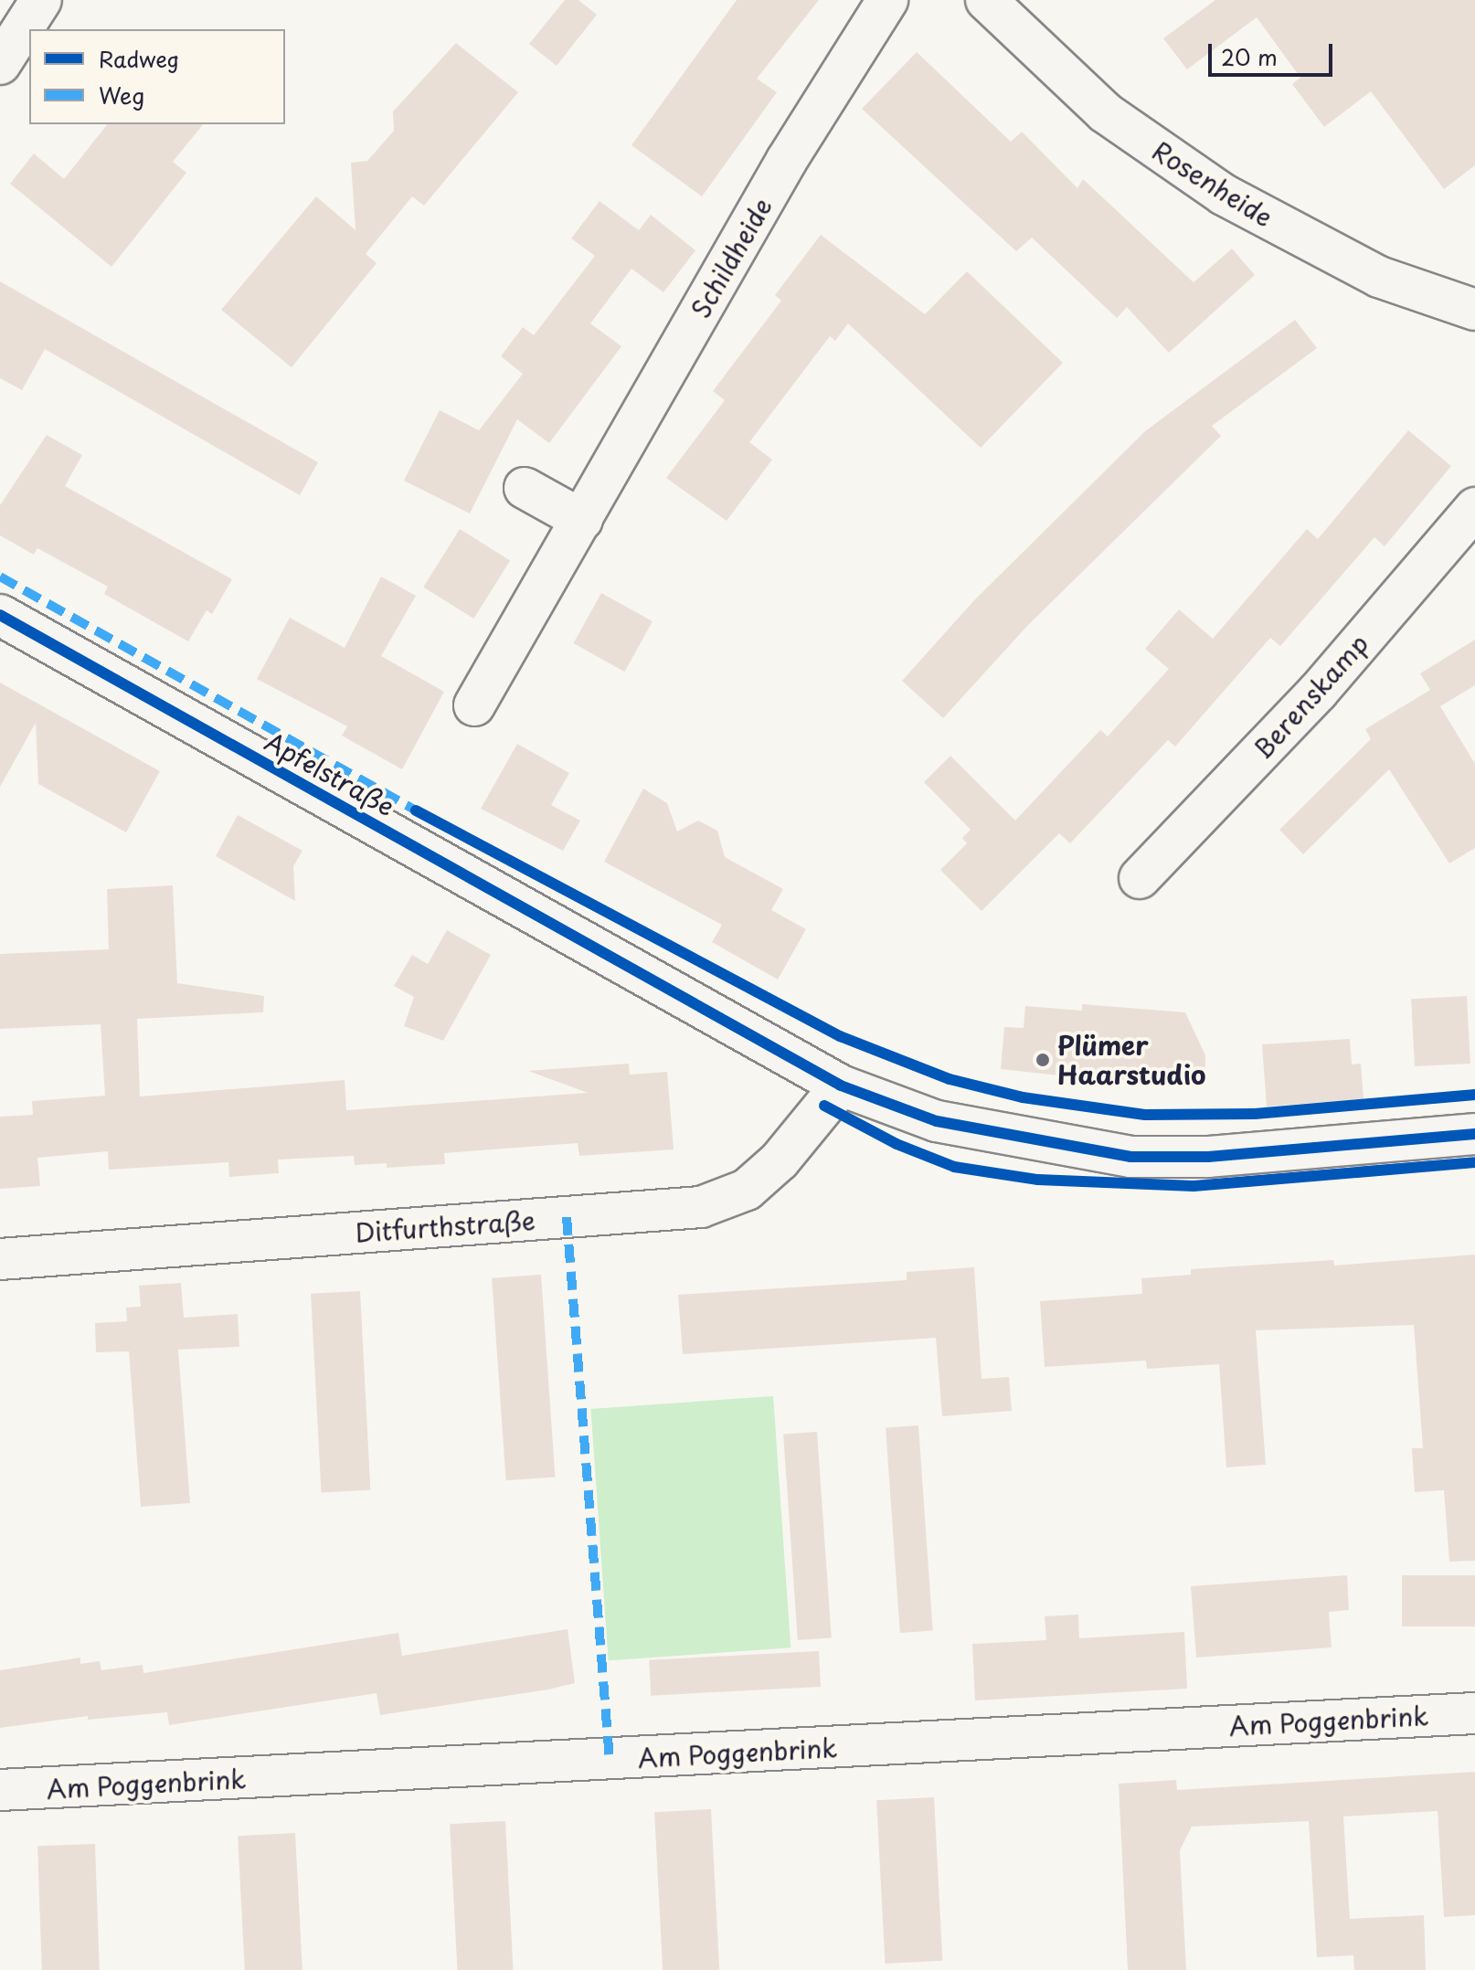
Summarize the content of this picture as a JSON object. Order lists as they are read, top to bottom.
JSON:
{
  "streets": {
    "street": [
      "Rosenheide",
      "Schildheide",
      "Berenskamp",
      "Apfelstraße",
      "Ditfurthstraße",
      "Am Poggenbrink"
    ]
  },
  "crossings": [
    ["Apfelstraße", "Ditfurthstraße"]
  ],
  "places": ["Plümer Haarstudio"],
  "legend": ["Radweg", "Weg"],
  "scale_bar": "20 m"
}
